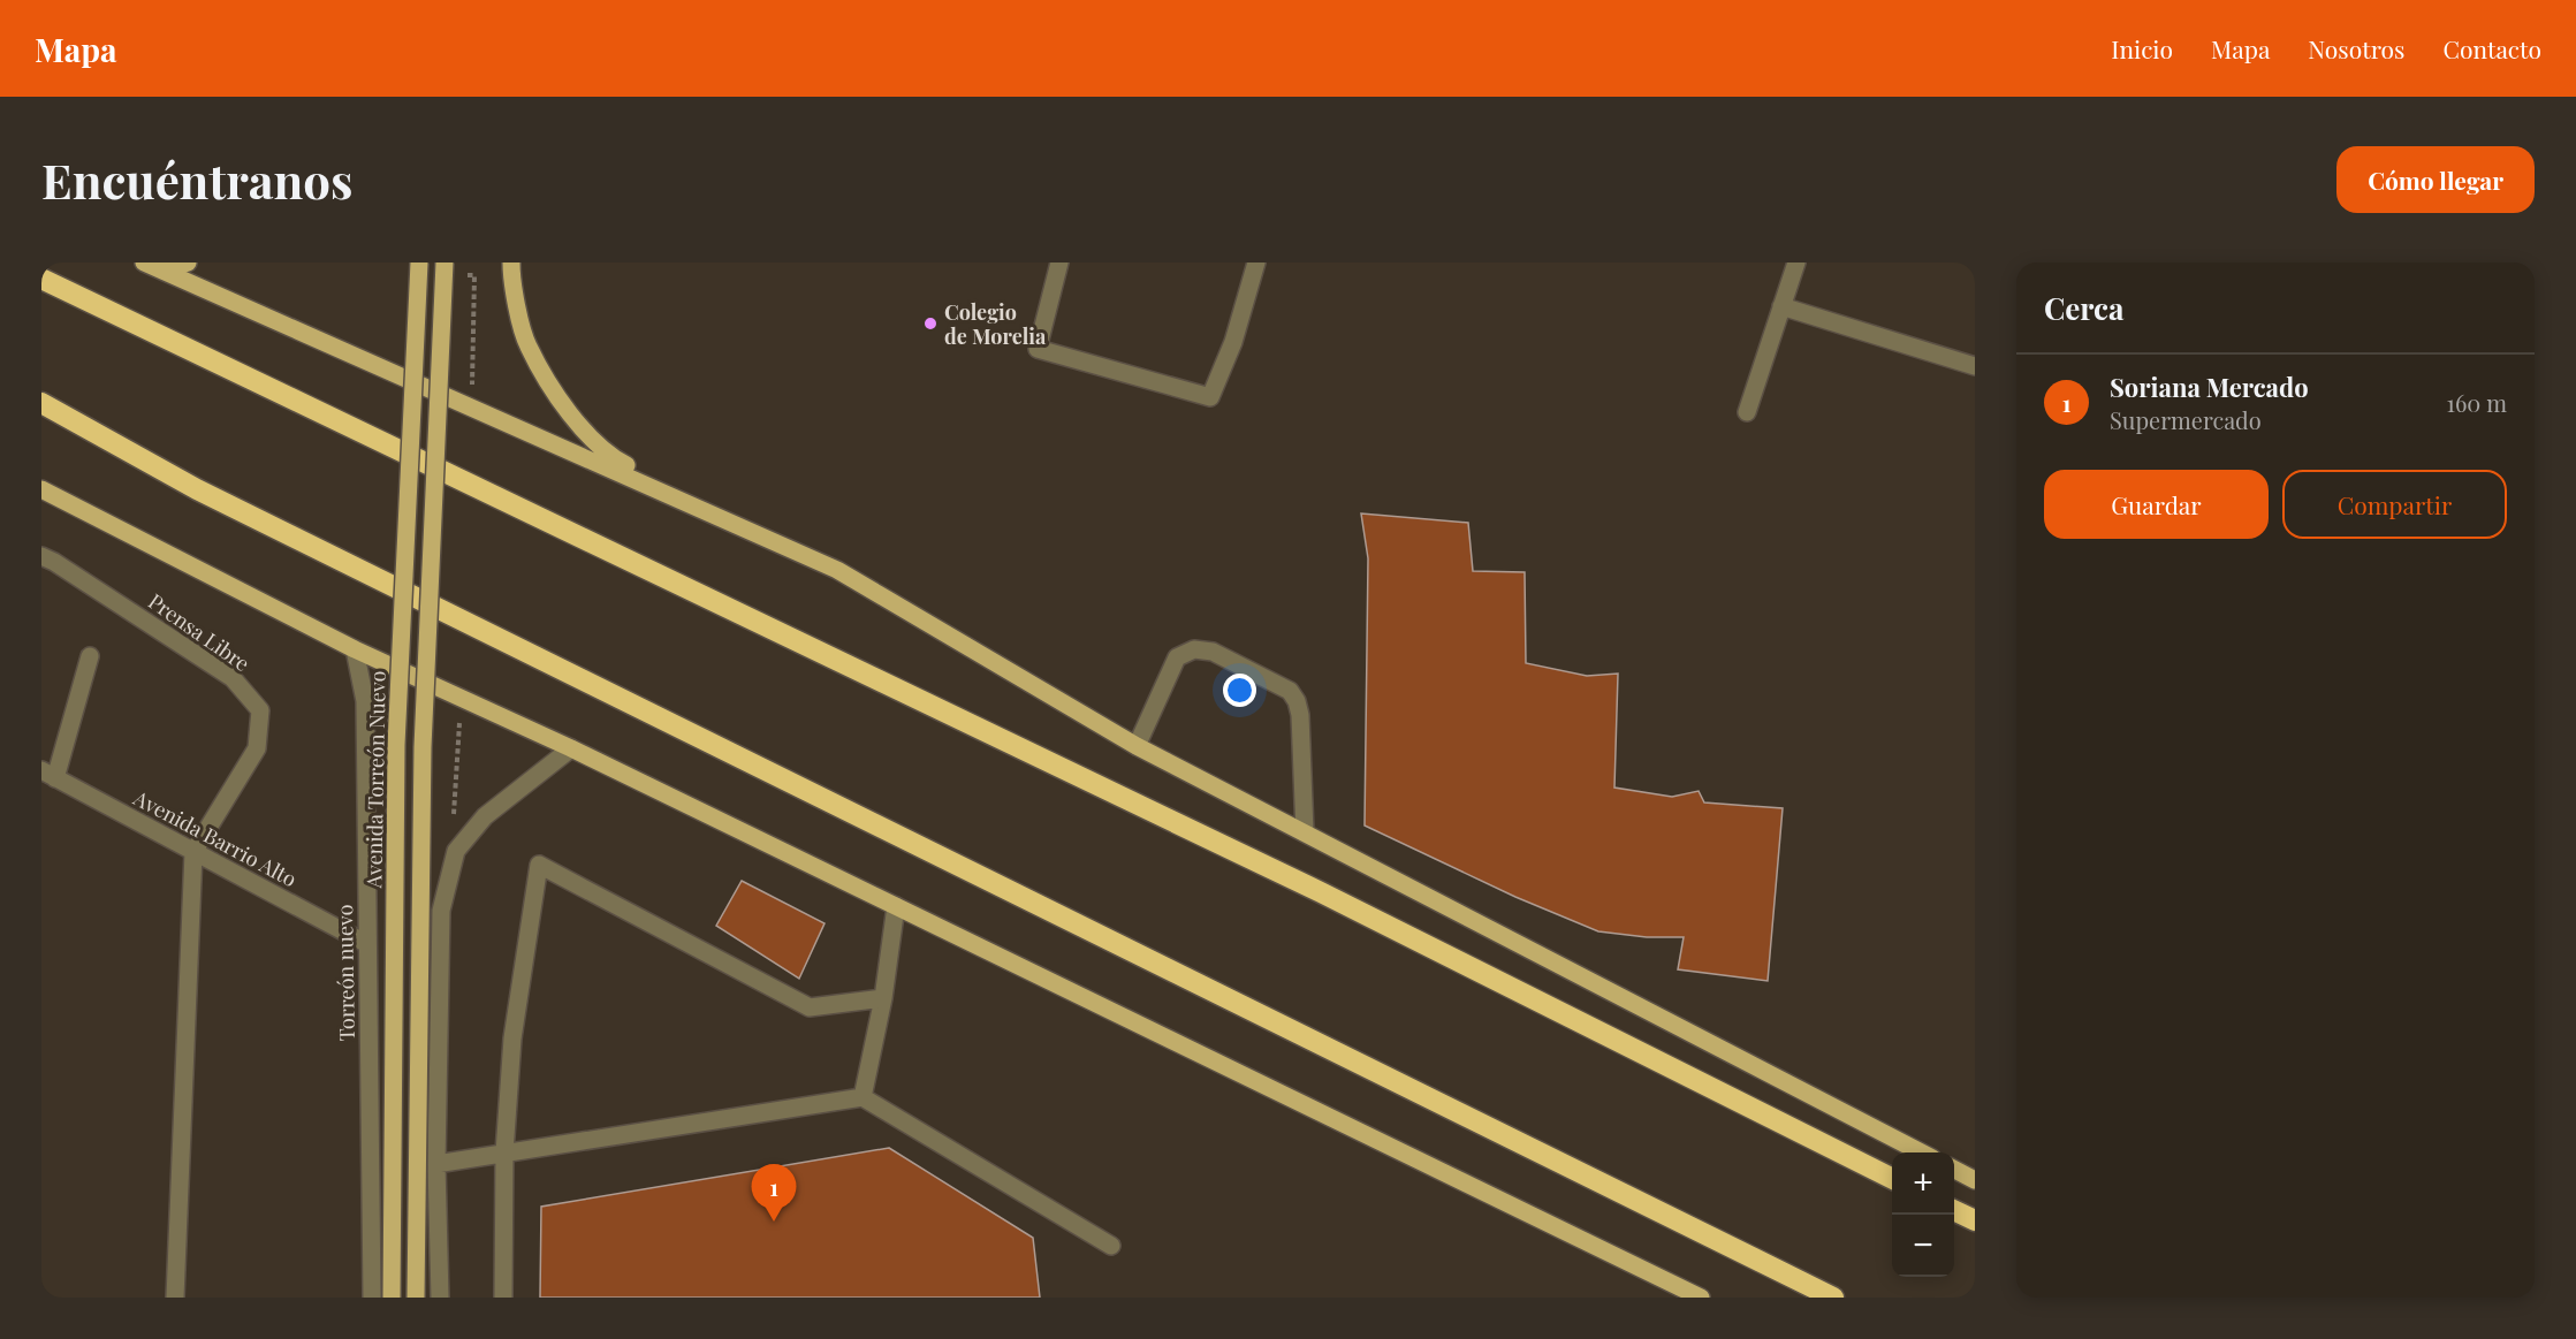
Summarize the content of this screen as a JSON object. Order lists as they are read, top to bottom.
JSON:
{
  "streets": {
    "main road": ["Avenida Torreón Nuevo"],
    "street": ["Prensa Libre", "Avenida Barrio Alto", "Torreón nuevo"]
  },
  "crossings": [
    ["Prensa Libre", "Avenida Barrio Alto"],
    ["Avenida Barrio Alto", "Torreón nuevo"]
  ],
  "places": ["Colegio de Morelia"],
  "page": {
    "header": "Mapa",
    "nav": [
      "Inicio",
      "Mapa",
      "Nosotros",
      "Contacto"
    ],
    "buttons": [
      "Cómo llegar",
      ["Guardar", "Compartir"]
    ],
    "title": "Encuéntranos",
    "heading": "Cerca",
    "list": [
      {
        "mark": "1",
        "name": "Soriana Mercado",
        "note": "Supermercado",
        "value": "160 m"
      }
    ],
    "map_buttons": ["+", "−"],
    "pins": "1"
  }
}
